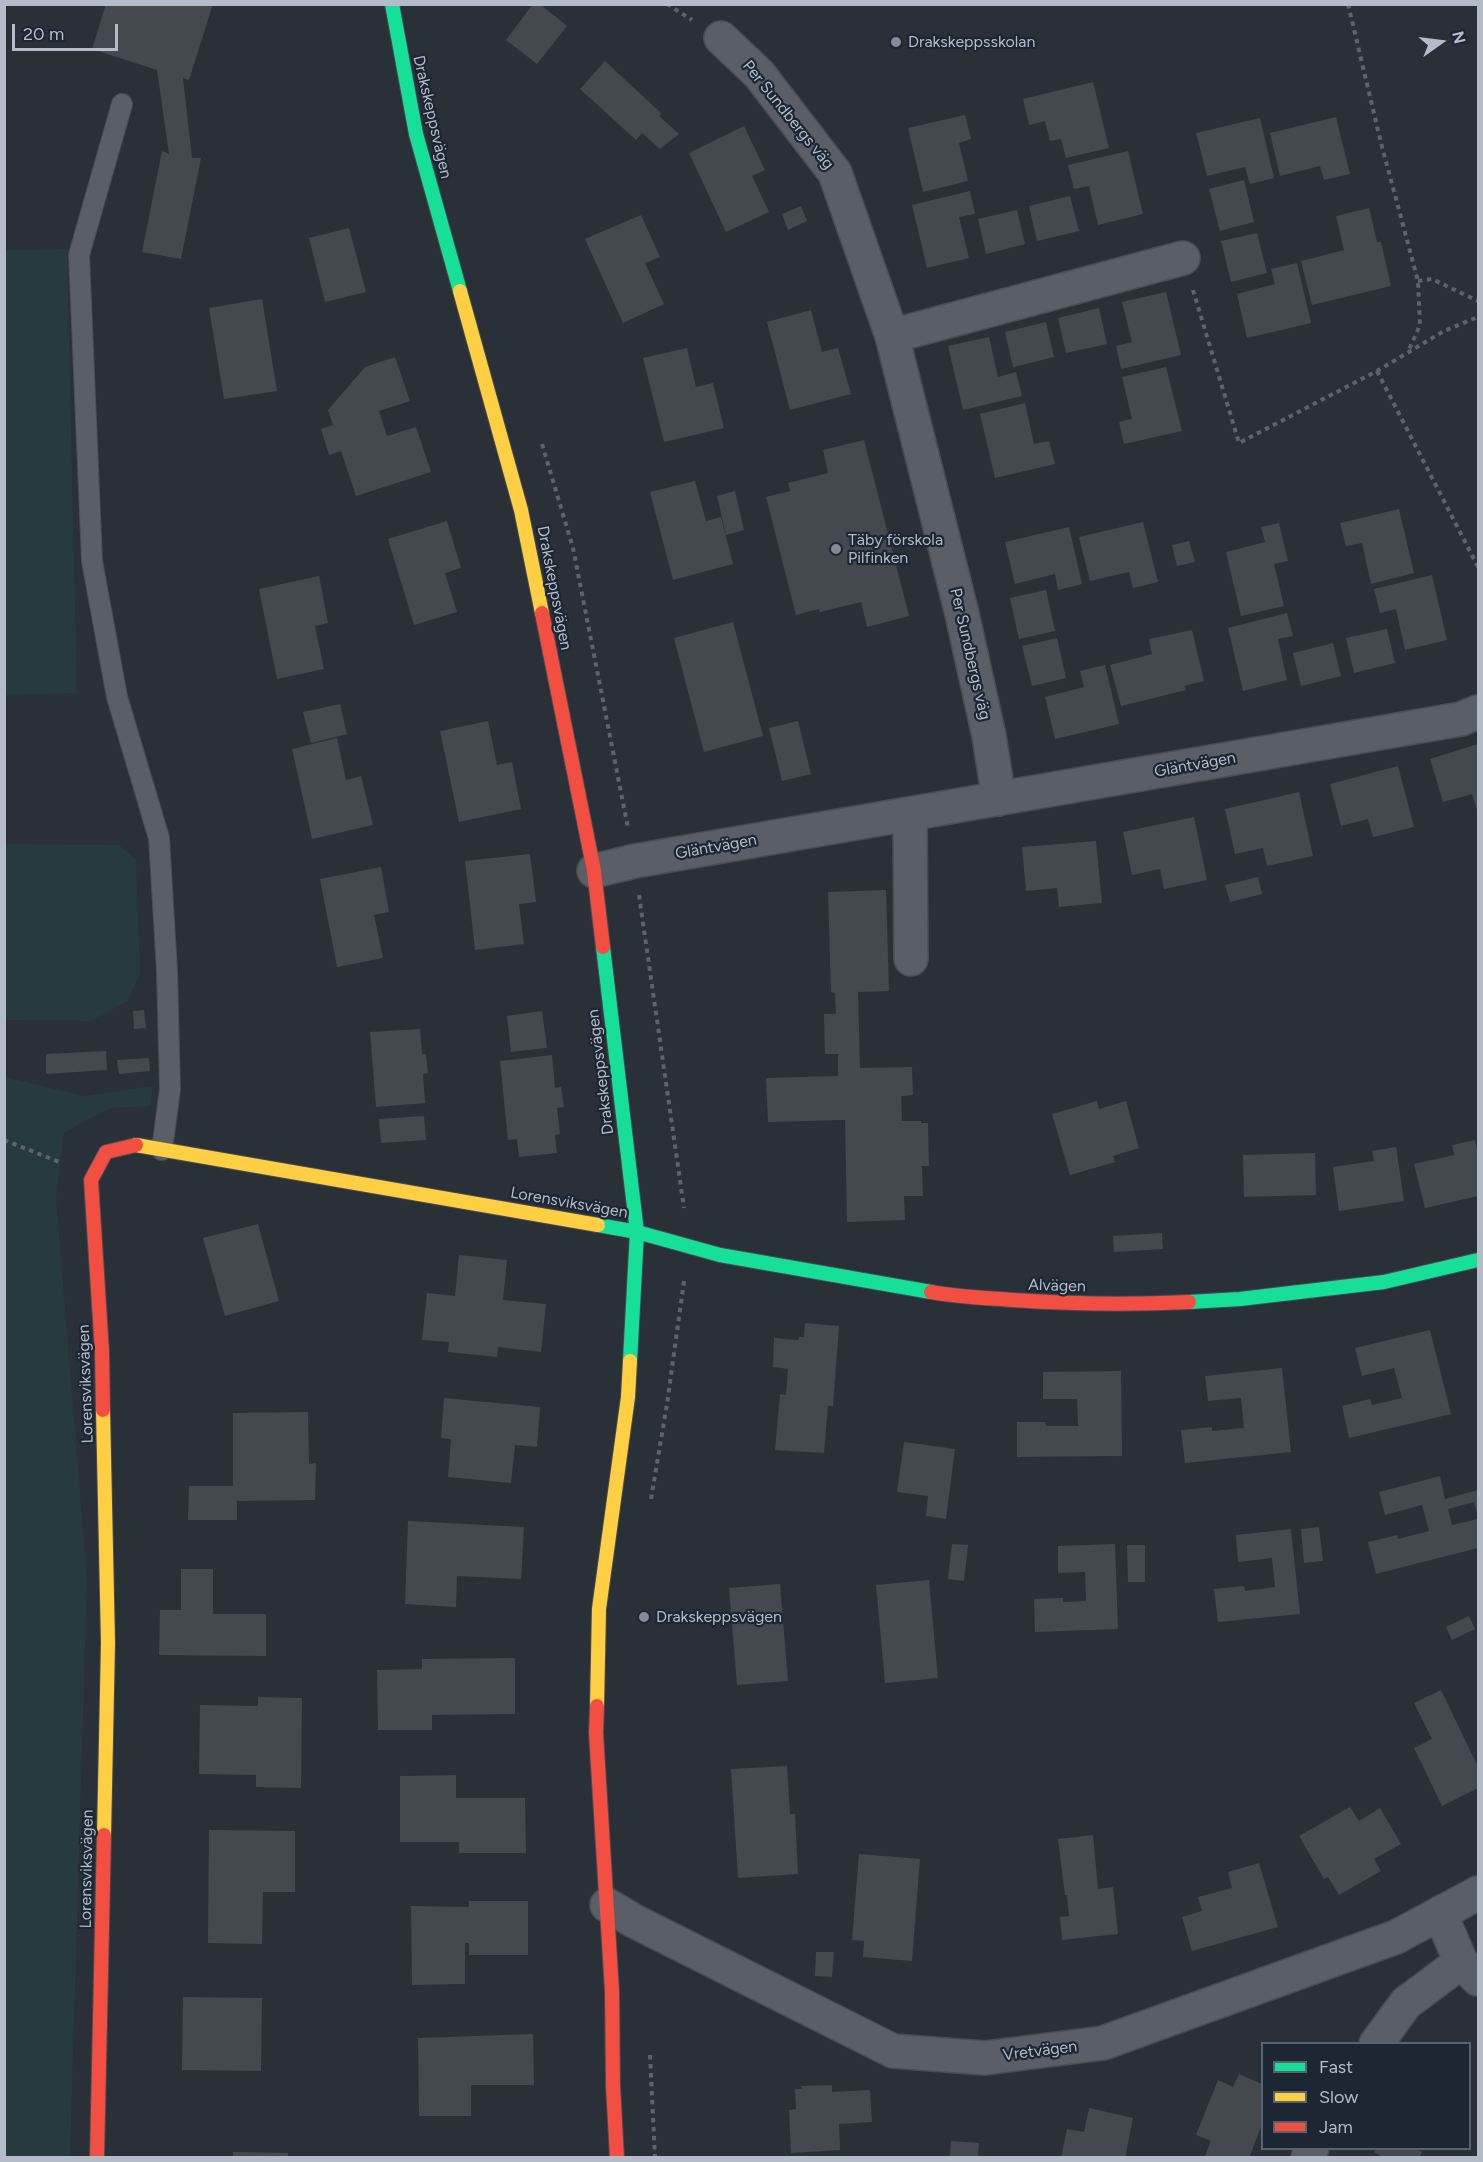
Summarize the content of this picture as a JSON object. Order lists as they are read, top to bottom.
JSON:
{
  "streets": {
    "street": [
      "Per Sundbergs väg",
      "Drakskeppsvägen",
      "Gläntvägen",
      "Lorensviksvägen",
      "Alvägen",
      "Vretvägen"
    ]
  },
  "crossings": [
    ["Per Sundbergs väg", "Gläntvägen"],
    ["Drakskeppsvägen", "Gläntvägen"],
    ["Drakskeppsvägen", "Lorensviksvägen"],
    ["Drakskeppsvägen", "Alvägen"],
    ["Drakskeppsvägen", "Vretvägen"],
    ["Lorensviksvägen", "Alvägen"]
  ],
  "places": ["Drakskeppsskolan", "Täby förskola Pilfinken", "Drakskeppsvägen"],
  "legend": ["Fast", "Slow", "Jam"],
  "scale_bar": "20 m",
  "north": "right"
}
